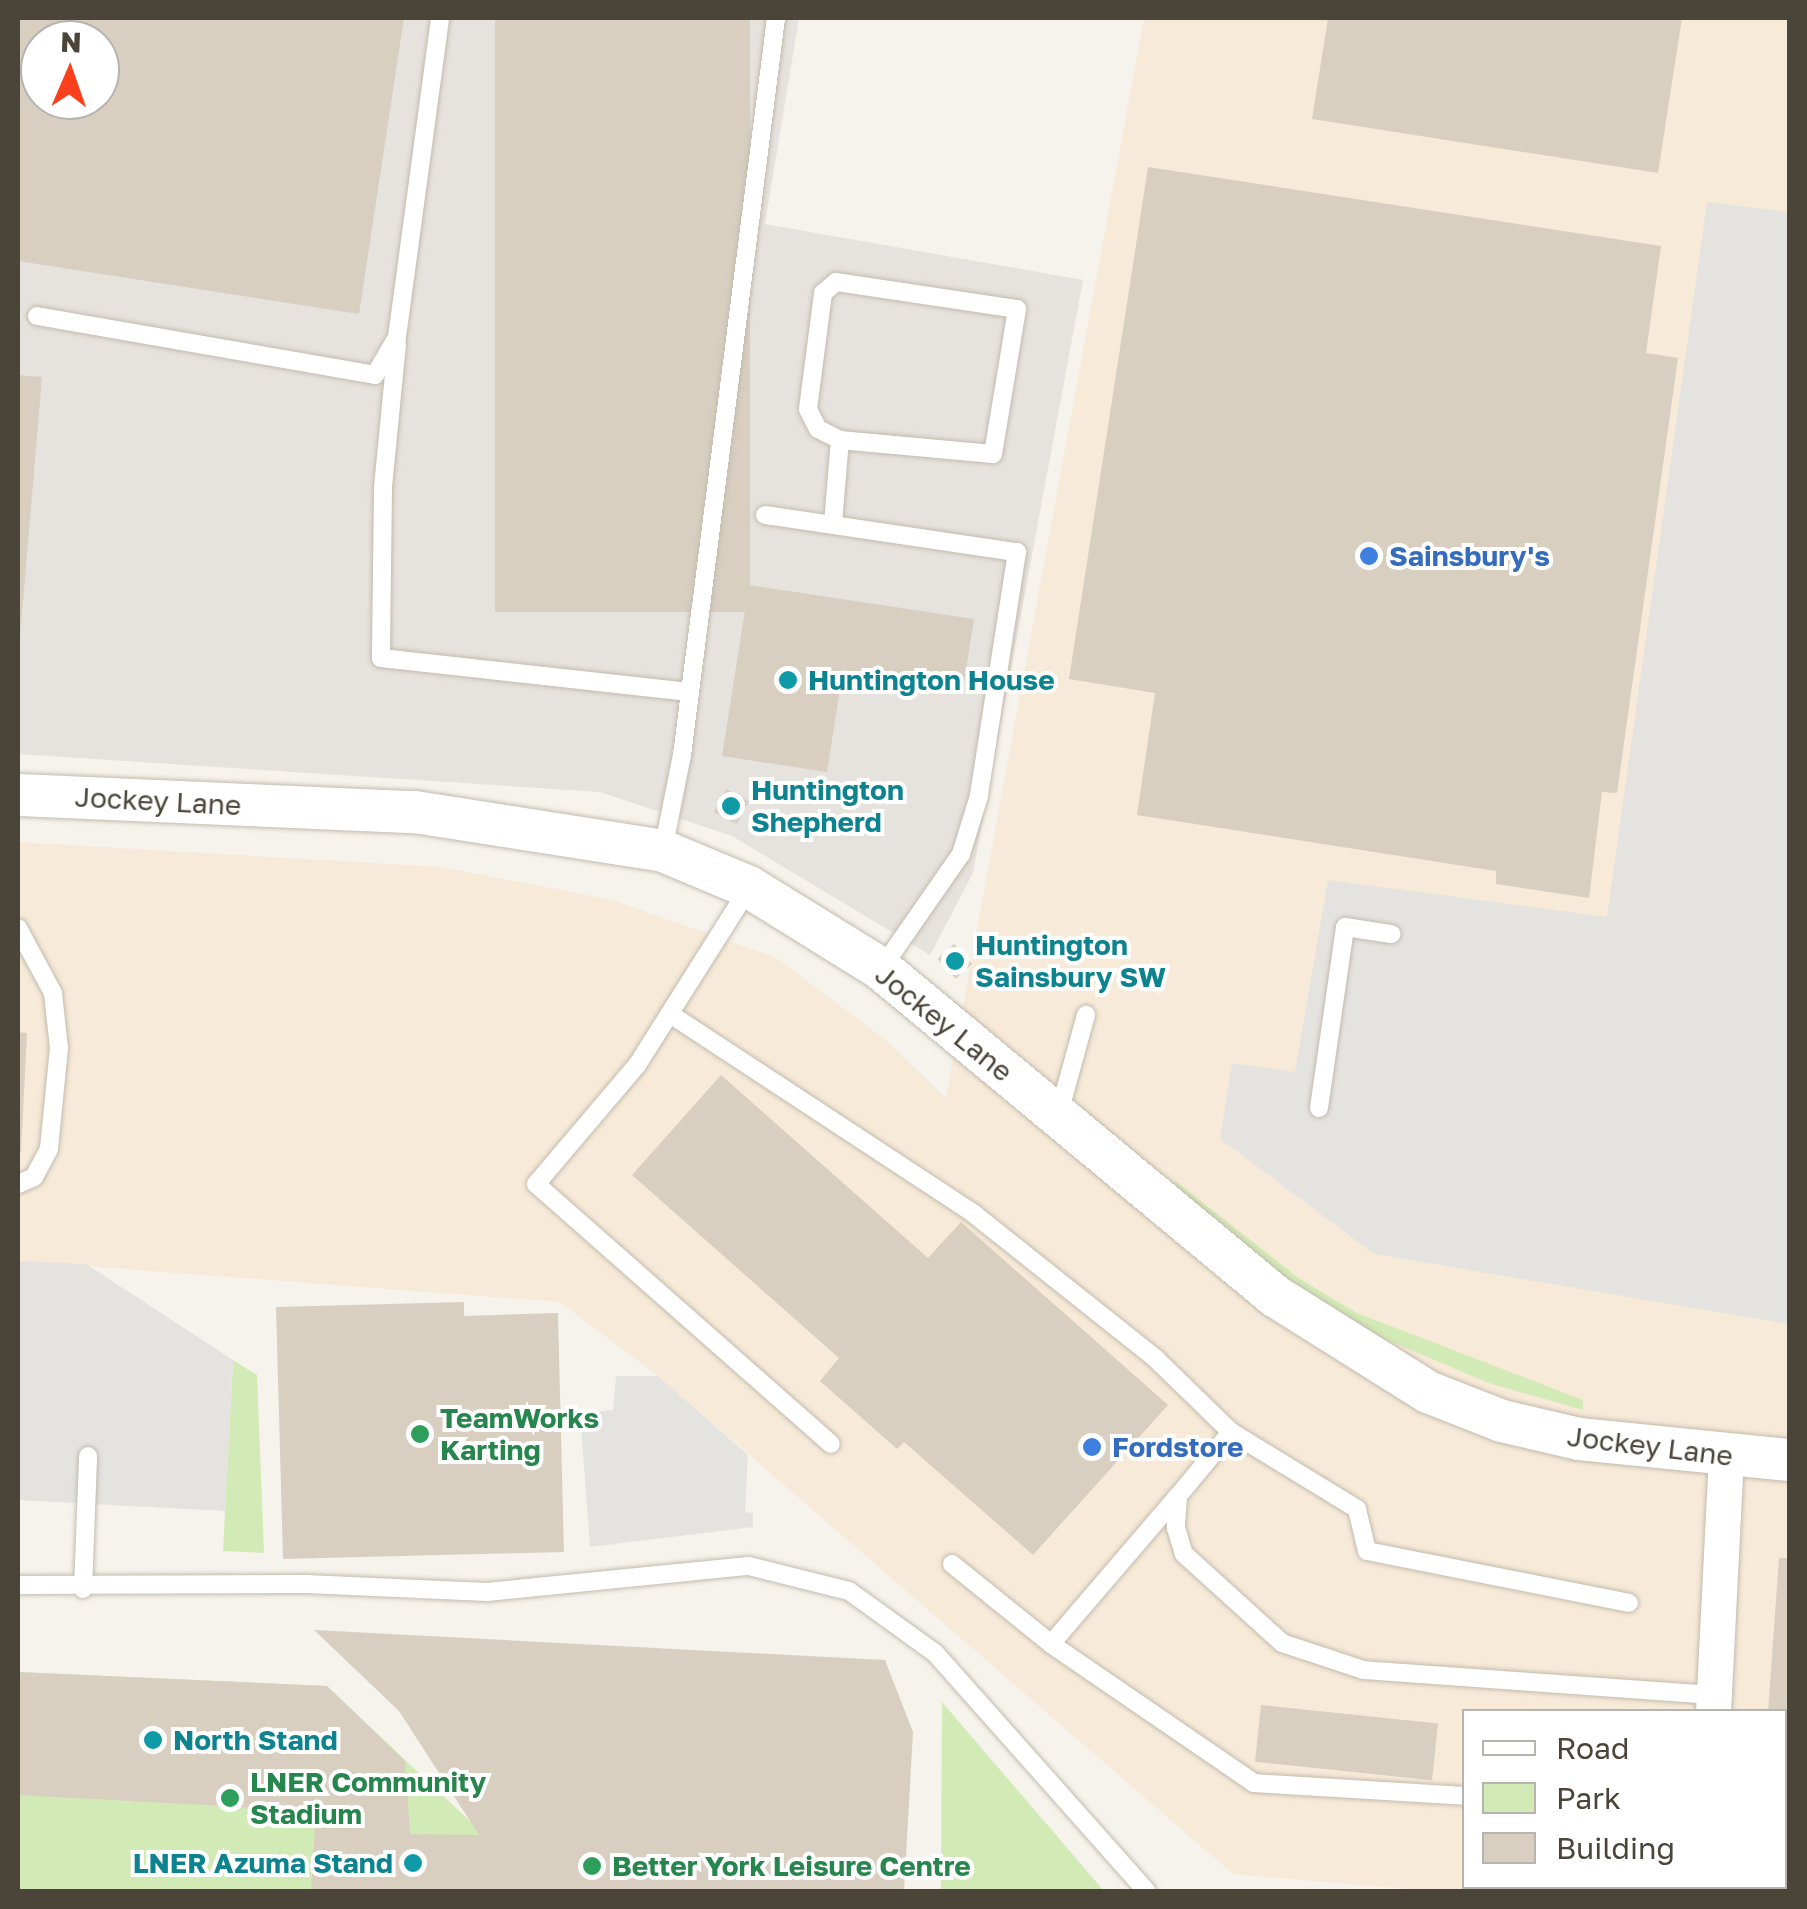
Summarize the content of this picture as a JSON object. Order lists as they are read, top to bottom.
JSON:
{
  "streets": {
    "street": ["Jockey Lane"]
  },
  "places": [
    "Sainsbury's",
    "Huntington House",
    "Huntington Shepherd",
    "Huntington Sainsbury SW",
    "TeamWorks Karting",
    "Fordstore",
    "North Stand",
    "LNER Community Stadium",
    "LNER Azuma Stand",
    "Better York Leisure Centre"
  ],
  "legend": ["Road", "Park", "Building"],
  "north": "top"
}
